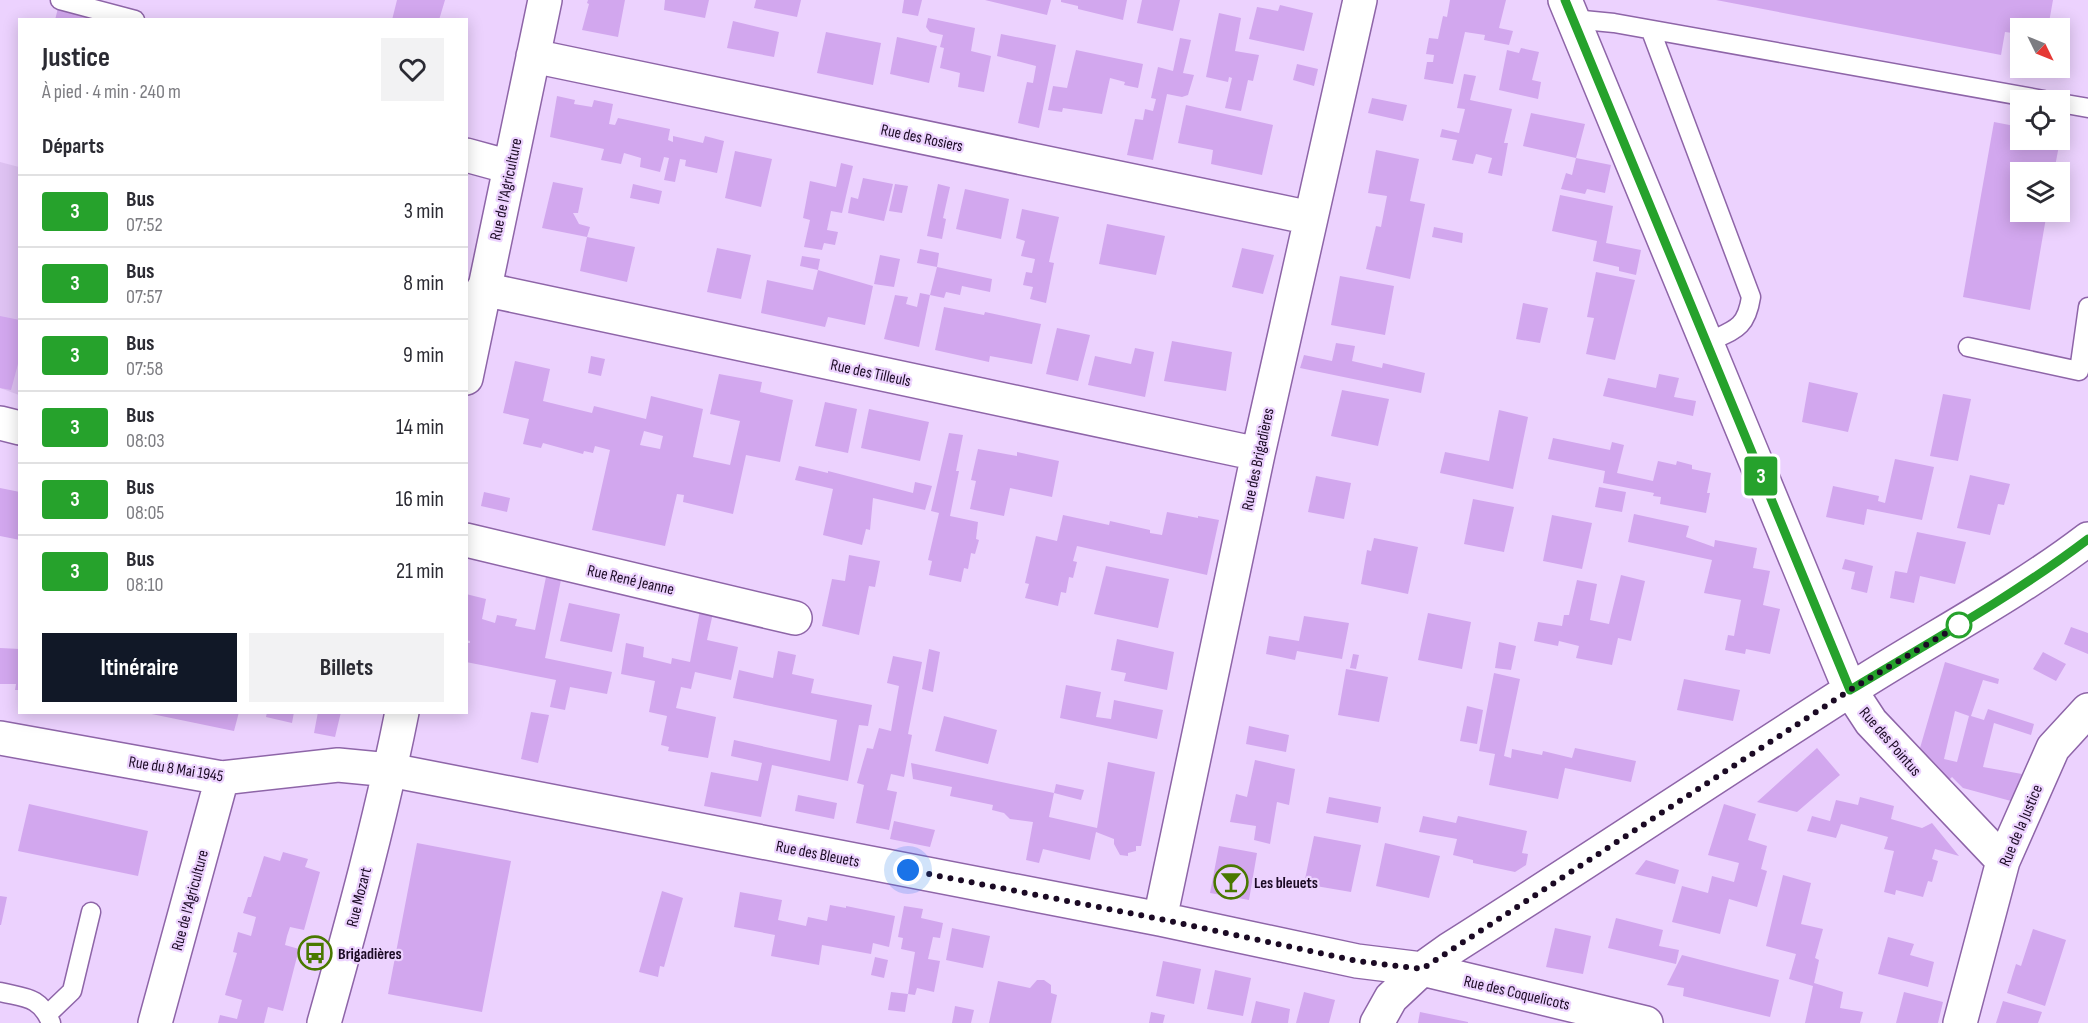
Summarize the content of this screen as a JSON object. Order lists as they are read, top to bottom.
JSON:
{
  "streets": {
    "street": [
      "Rue des Rosiers",
      "Rue de l'Agriculture",
      "Rue des Tilleuls",
      "Rue des Brigadières",
      "Rue René Jeanne",
      "Rue des Pointus",
      "Rue du 8 Mai 1945",
      "Rue de la Justice",
      "Rue des Bleuets",
      "Rue Mozart",
      "Rue des Coquelicots"
    ]
  },
  "crossings": [
    ["Rue des Rosiers", "Rue de l'Agriculture"],
    ["Rue des Rosiers", "Rue des Brigadières"],
    ["Rue de l'Agriculture", "Rue des Tilleuls"],
    ["Rue de l'Agriculture", "Rue du 8 Mai 1945"],
    ["Rue des Tilleuls", "Rue des Brigadières"],
    ["Rue des Brigadières", "Rue des Bleuets"],
    ["Rue des Pointus", "Rue de la Justice"],
    ["Rue du 8 Mai 1945", "Rue des Bleuets"],
    ["Rue du 8 Mai 1945", "Rue Mozart"],
    ["Rue des Bleuets", "Rue Mozart"],
    ["Rue des Bleuets", "Rue des Coquelicots"]
  ],
  "places": {
    "bar": ["Les bleuets"],
    "bus stop": ["Brigadières"]
  },
  "lines": ["bus line 3"],
  "north": "bottom right",
  "page": {
    "on_map": "3",
    "heading": [
      ["Justice", "À pied · 4 min · 240 m"],
      "Départs"
    ],
    "list": [
      {
        "mark": "3",
        "name": "Bus",
        "note": "07:52",
        "value": "3 min"
      },
      {
        "mark": "3",
        "name": "Bus",
        "note": "07:57",
        "value": "8 min"
      },
      {
        "mark": "3",
        "name": "Bus",
        "note": "07:58",
        "value": "9 min"
      },
      {
        "mark": "3",
        "name": "Bus",
        "note": "08:03",
        "value": "14 min"
      },
      {
        "mark": "3",
        "name": "Bus",
        "note": "08:05",
        "value": "16 min"
      },
      {
        "mark": "3",
        "name": "Bus",
        "note": "08:10",
        "value": "21 min"
      }
    ],
    "buttons": ["Itinéraire", "Billets"]
  }
}
